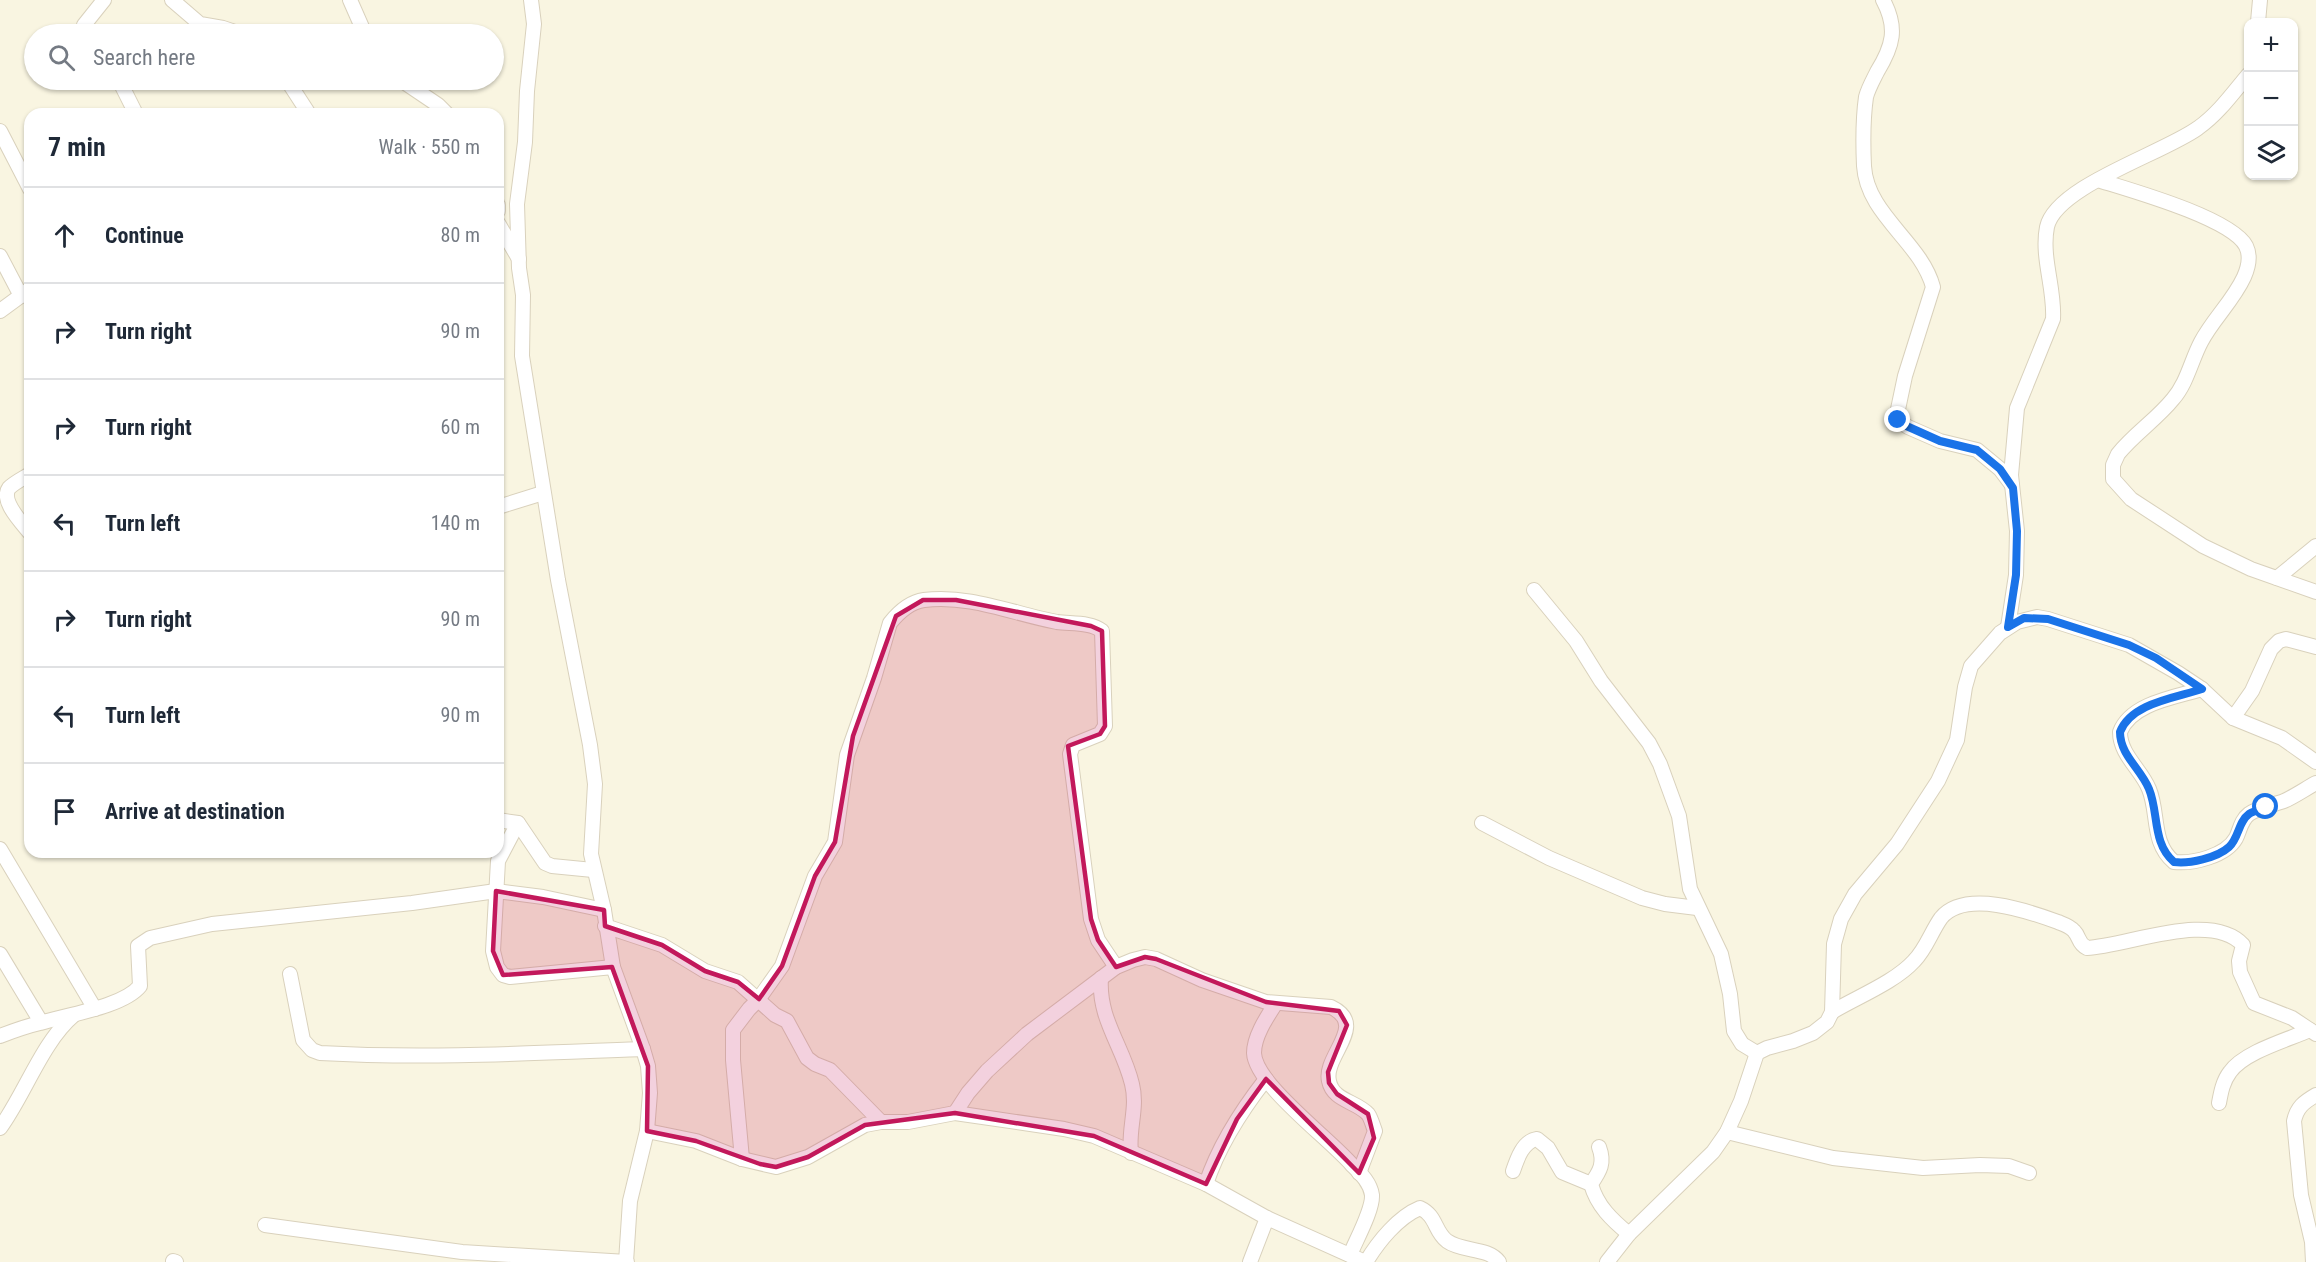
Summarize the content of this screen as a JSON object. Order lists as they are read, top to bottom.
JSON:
{
  "page": {
    "map_buttons": ["+", "−"],
    "search": "Search here",
    "heading": ["7 min", "Walk · 550 m"],
    "list": [
      ["Continue", "80 m"],
      ["Turn right", "90 m"],
      ["Turn right", "60 m"],
      ["Turn left", "140 m"],
      ["Turn right", "90 m"],
      ["Turn left", "90 m"],
      "Arrive at destination"
    ]
  }
}
